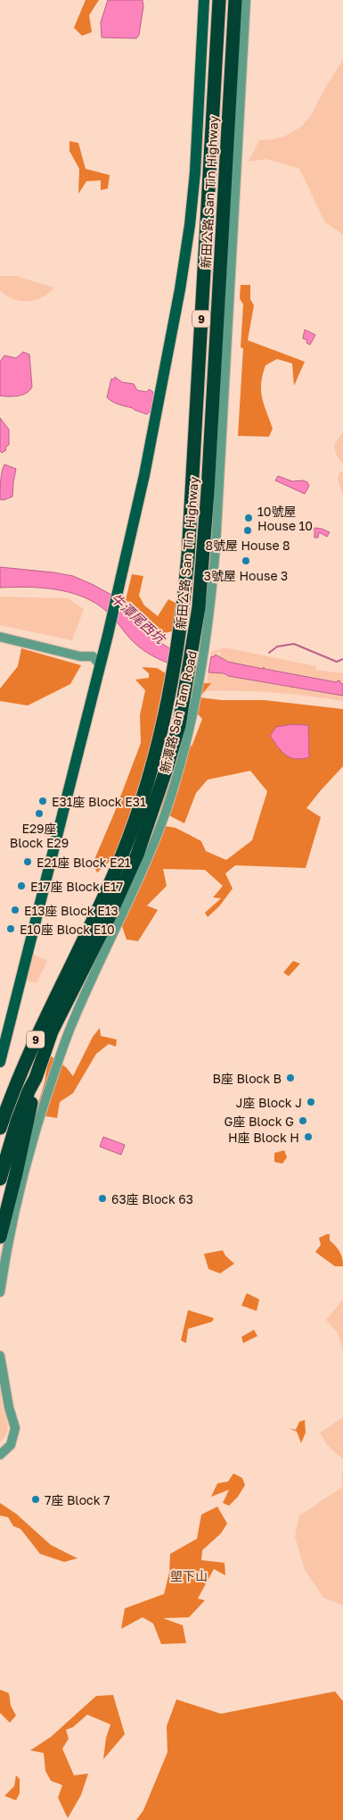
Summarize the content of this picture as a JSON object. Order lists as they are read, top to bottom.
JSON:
{
  "streets": {
    "highway": ["新田公路 San Tin Highway", "9"],
    "street": ["新潭路 San Tam Road"]
  },
  "crossings": [
    ["新田公路 San Tin Highway", "新潭路 San Tam Road"]
  ],
  "water": ["牛潭尾西坑"],
  "parks": ["塱下山"],
  "places": [
    "10號屋 House 10",
    "8號屋 House 8",
    "3號屋 House 3",
    "E31座 Block E31",
    "E29座 Block E29",
    "E21座 Block E21",
    "E17座 Block E17",
    "E13座 Block E13",
    "E10座 Block E10",
    "B座 Block B",
    "J座 Block J",
    "G座 Block G",
    "H座 Block H",
    "63座 Block 63",
    "7座 Block 7"
  ]
}
